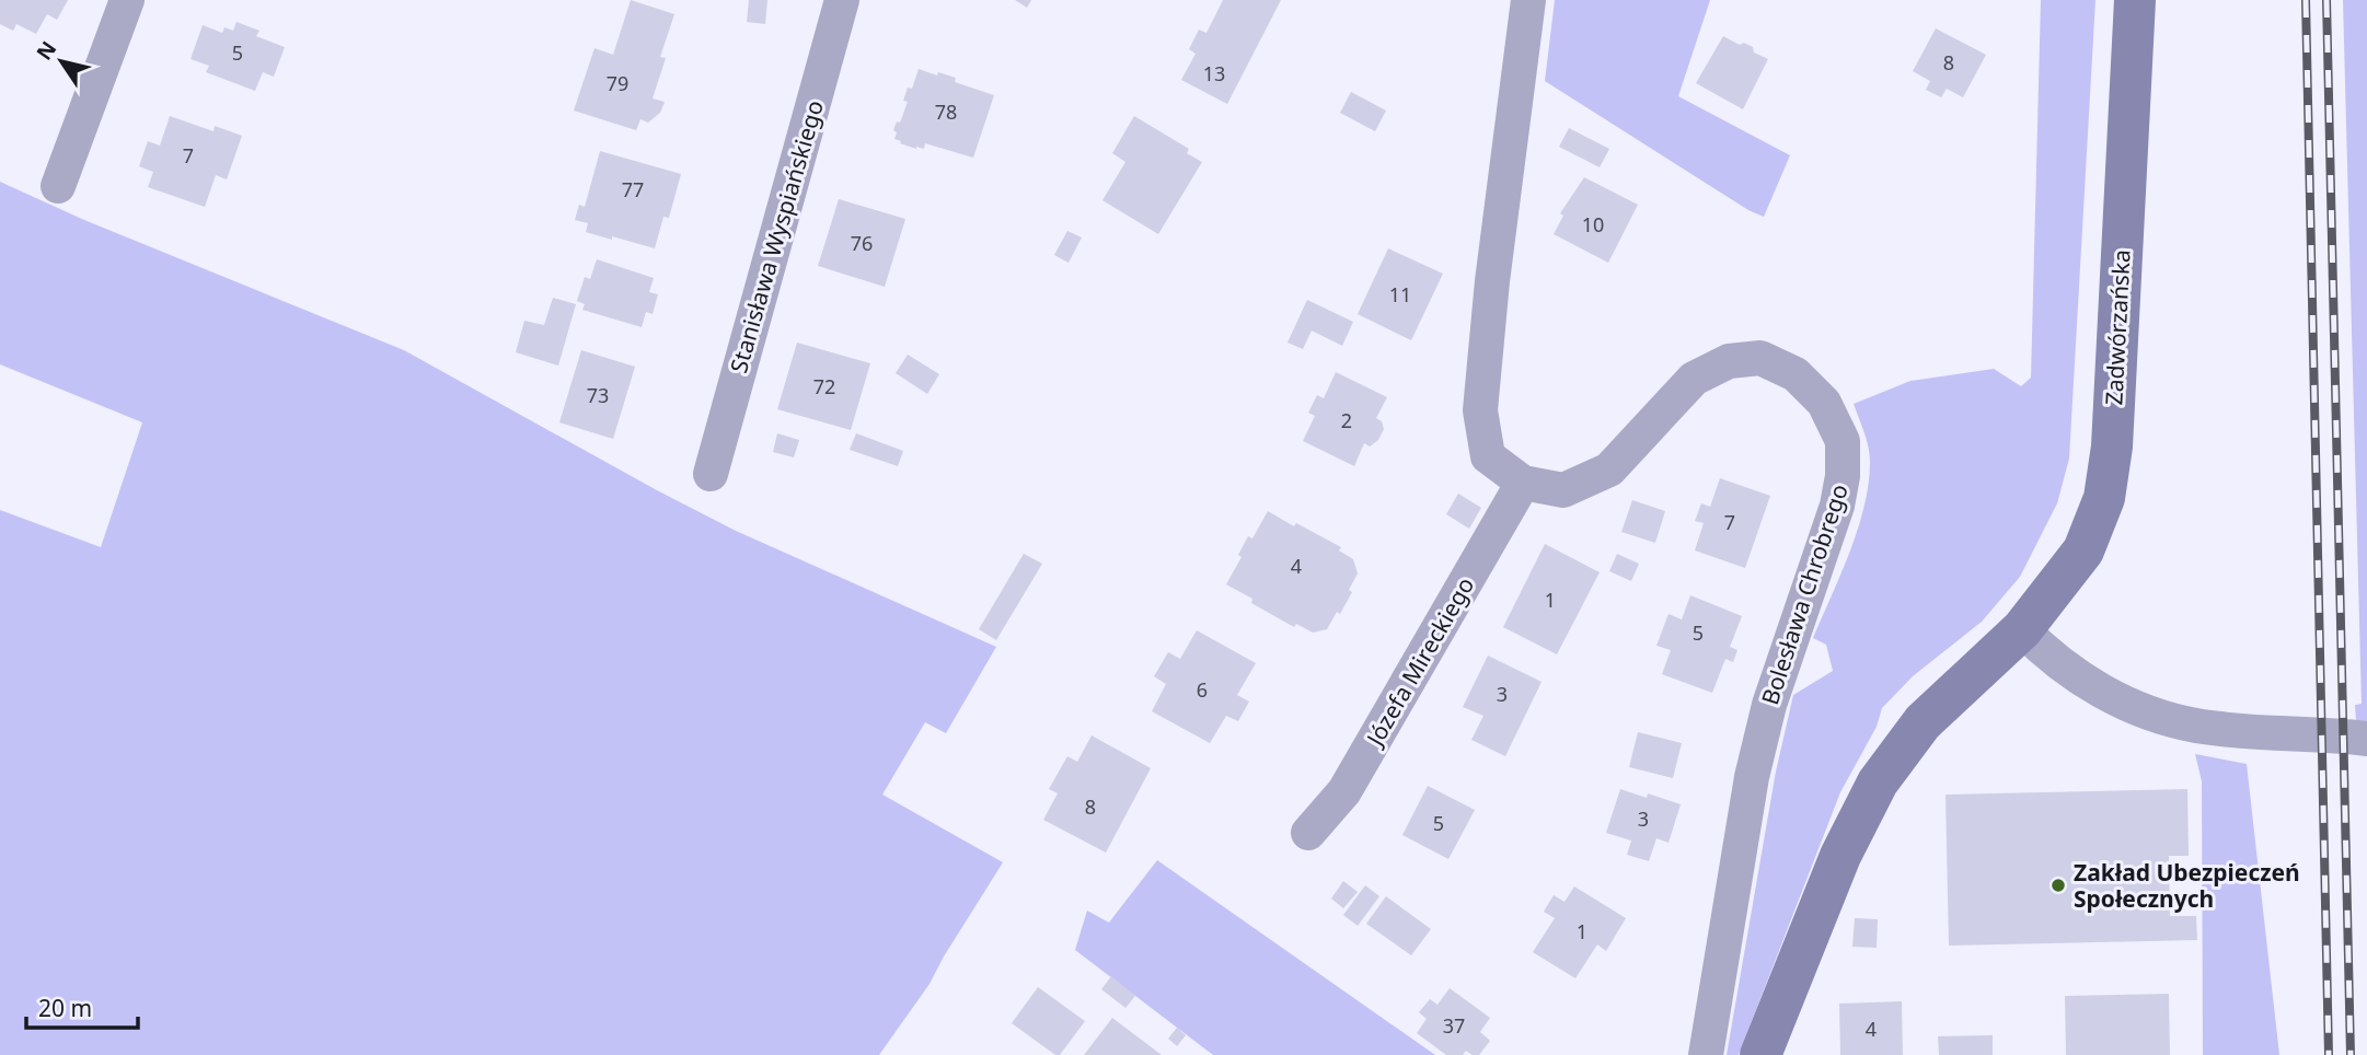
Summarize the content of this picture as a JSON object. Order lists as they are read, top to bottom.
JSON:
{
  "streets": {
    "street": [
      "Stanisława Wyspiańskiego",
      "Zadwórzańska",
      "Bolesława Chrobrego",
      "Józefa Mireckiego"
    ]
  },
  "crossings": [
    ["Bolesława Chrobrego", "Józefa Mireckiego"]
  ],
  "places": ["Zakład Ubezpieczeń Społecznych"],
  "house_numbers": [
    "5",
    "8",
    "13",
    "79",
    "78",
    "7",
    "77",
    "10",
    "76",
    "11",
    "72",
    "73",
    "2",
    "7",
    "4",
    "1",
    "5",
    "6",
    "3",
    "8",
    "3",
    "5",
    "1",
    "37",
    "4"
  ],
  "scale_bar": "20 m",
  "north": "top left"
}
